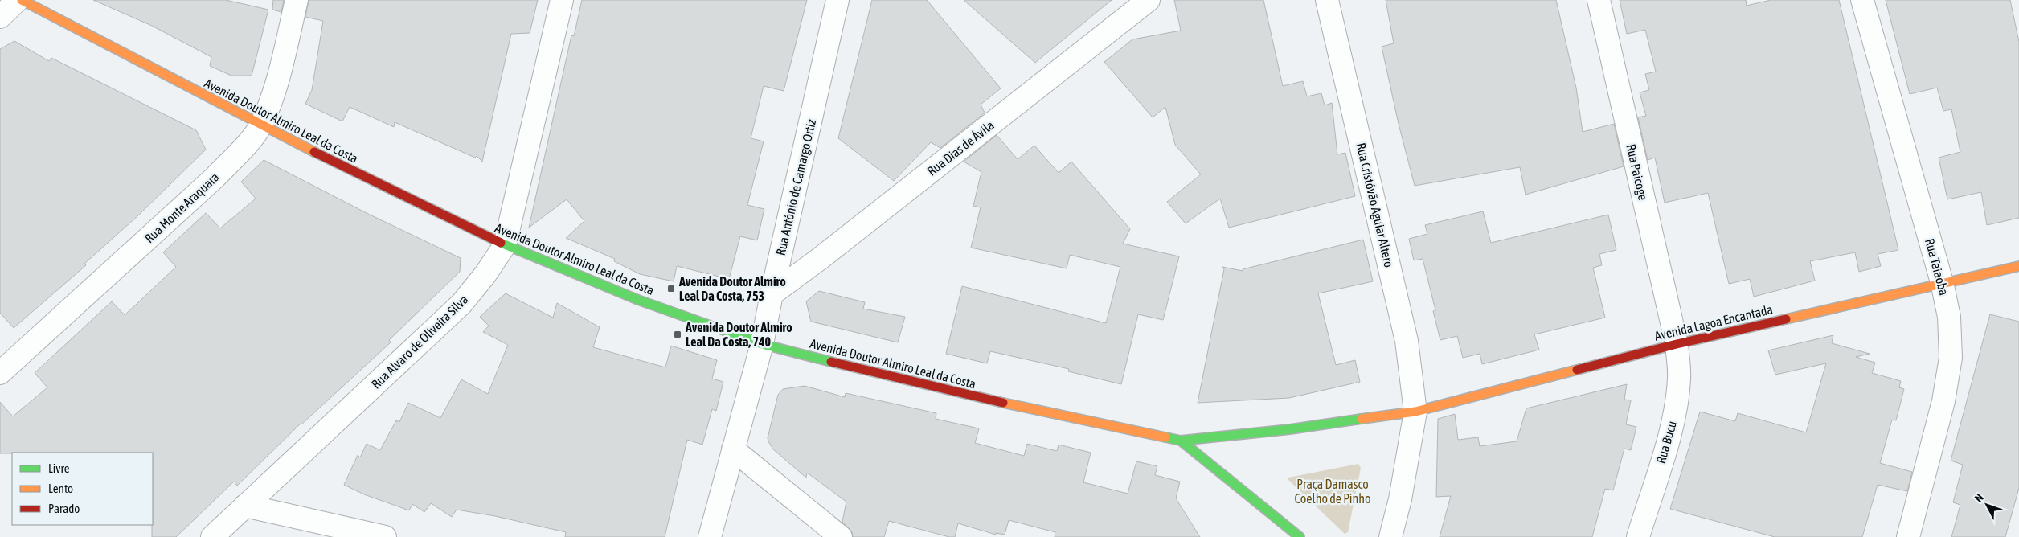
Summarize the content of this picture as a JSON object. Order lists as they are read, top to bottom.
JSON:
{
  "streets": {
    "street": [
      "Avenida Doutor Almiro Leal da Costa",
      "Rua Dias de Ávila",
      "Rua Paicoge",
      "Rua Antônio de Camargo Ortiz",
      "Rua Cristóvão Aguiar Altero",
      "Rua Monte Araquara",
      "Rua Taiaoba",
      "Avenida Lagoa Encantada",
      "Rua Alvaro de Oliveira Silva",
      "Rua Bucu"
    ]
  },
  "crossings": [
    ["Avenida Doutor Almiro Leal da Costa", "Rua Antônio de Camargo Ortiz"],
    ["Avenida Doutor Almiro Leal da Costa", "Rua Monte Araquara"],
    ["Avenida Doutor Almiro Leal da Costa", "Rua Alvaro de Oliveira Silva"],
    ["Rua Dias de Ávila", "Rua Antônio de Camargo Ortiz"],
    ["Rua Paicoge", "Avenida Lagoa Encantada"],
    ["Rua Paicoge", "Rua Bucu"],
    ["Rua Cristóvão Aguiar Altero", "Avenida Lagoa Encantada"],
    ["Rua Taiaoba", "Avenida Lagoa Encantada"],
    ["Avenida Lagoa Encantada", "Rua Bucu"]
  ],
  "parks": ["Praça Damasco Coelho de Pinho"],
  "places": {
    "transit": ["Avenida Doutor Almiro Leal Da Costa, 753", "Avenida Doutor Almiro Leal Da Costa, 740"]
  },
  "legend": ["Livre", "Lento", "Parado"],
  "north": "top left"
}
